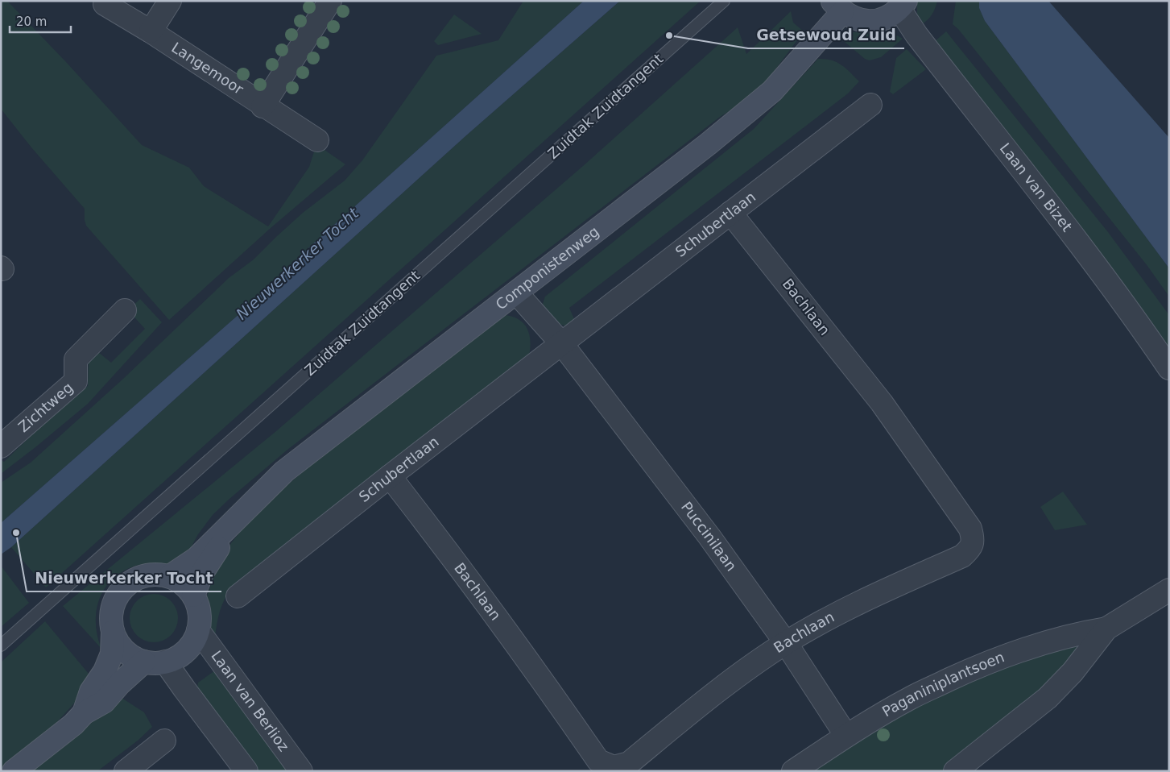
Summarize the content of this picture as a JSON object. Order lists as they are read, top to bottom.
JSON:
{
  "streets": {
    "main road": ["Componistenweg"],
    "street": [
      "Langemoor",
      "Laan van Bizet",
      "Schubertlaan",
      "Bachlaan",
      "Zichtweg",
      "Puccinilaan",
      "Paganiniplantsoen",
      "Laan van Berlioz"
    ],
    "lane": ["Zuidtak Zuidtangent"]
  },
  "crossings": [
    ["Schubertlaan", "Bachlaan"],
    ["Schubertlaan", "Puccinilaan"],
    ["Componistenweg", "Laan van Berlioz"],
    ["Bachlaan", "Puccinilaan"],
    ["Puccinilaan", "Paganiniplantsoen"]
  ],
  "water": ["Nieuwerkerker Tocht"],
  "places": ["Getsewoud Zuid", "Nieuwerkerker Tocht"],
  "scale_bar": "20 m"
}
